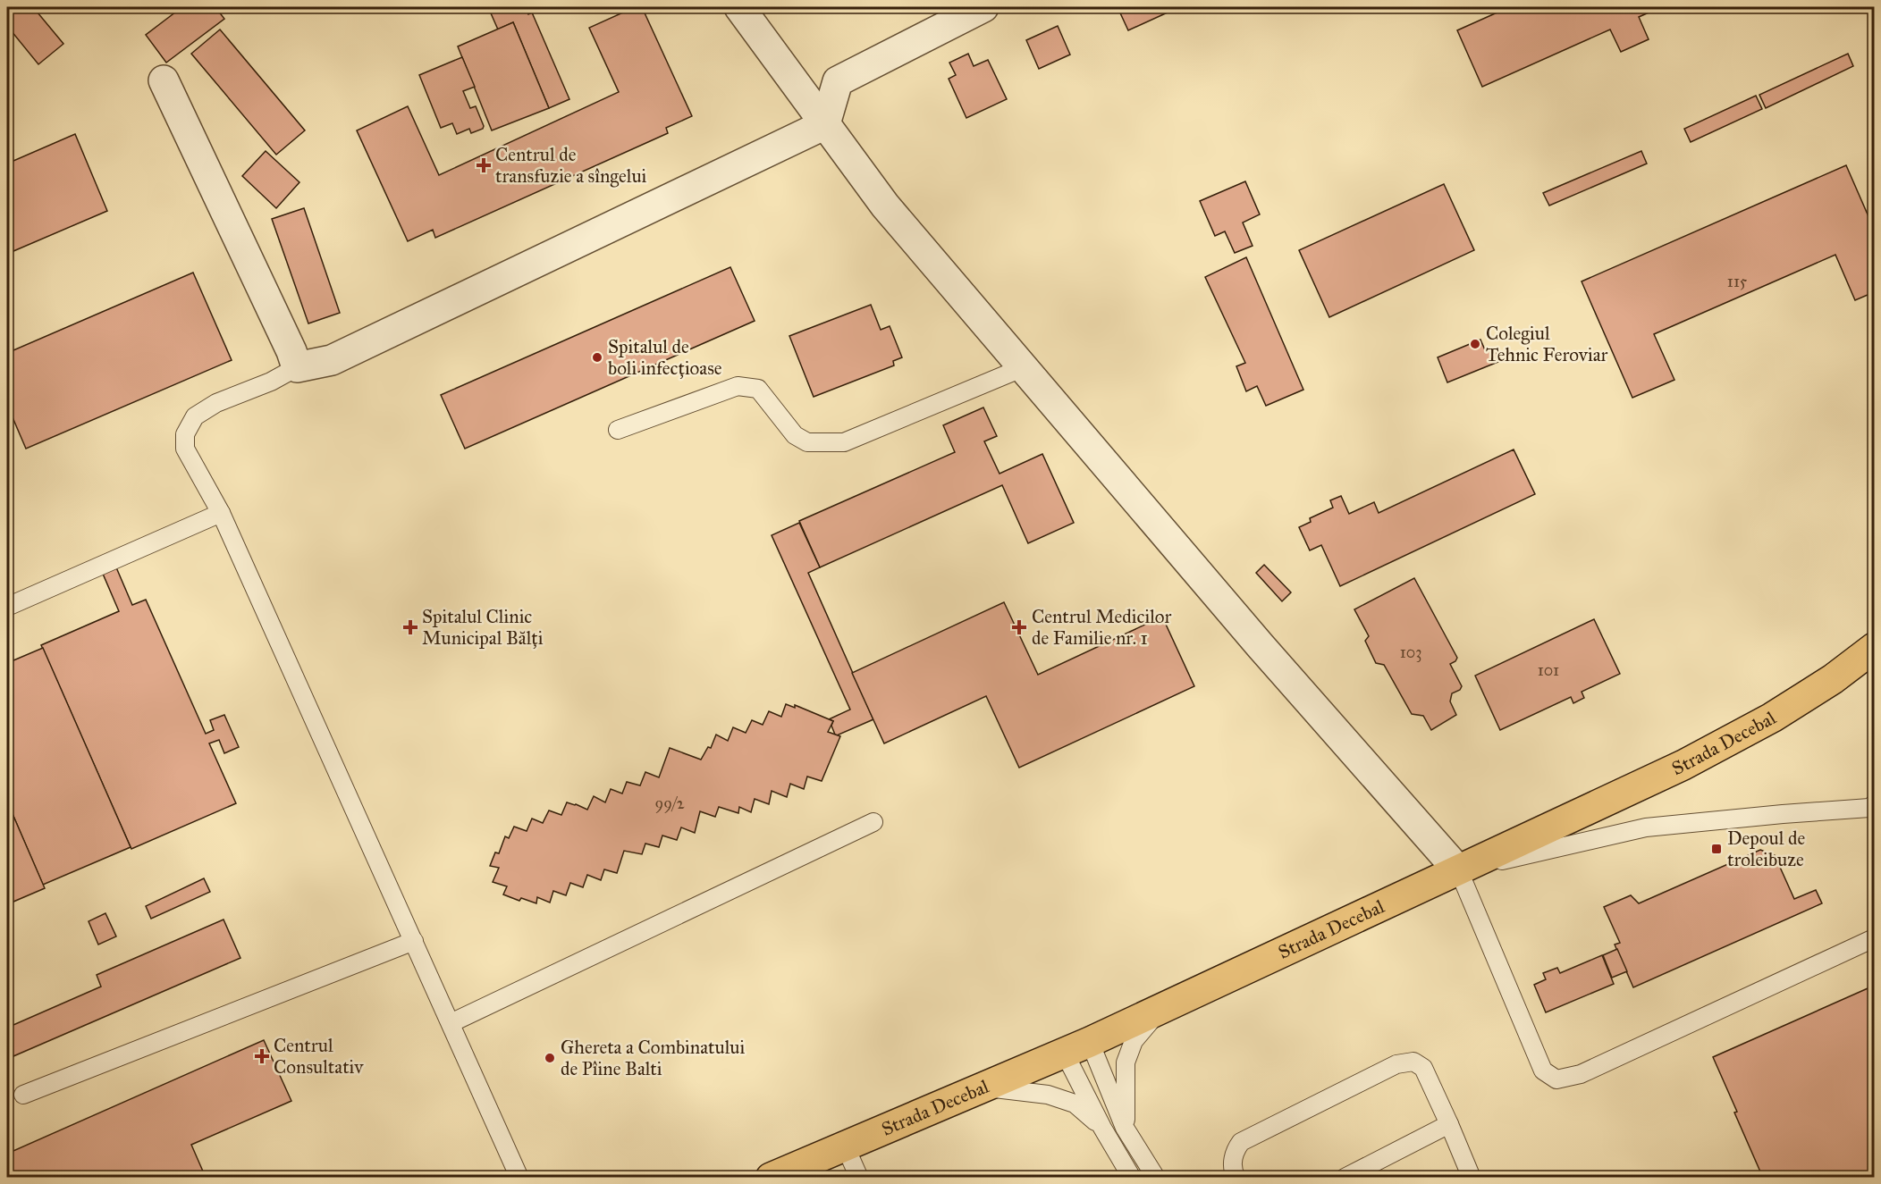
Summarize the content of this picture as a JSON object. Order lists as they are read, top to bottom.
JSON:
{
  "streets": {
    "main road": ["Strada Decebal"]
  },
  "places": {
    "health": [
      "Centrul de transfuzie a sîngelui",
      "Spitalul Clinic Municipal Bălți",
      "Centrul Medicilor de Familie nr. 1",
      "Centrul Consultativ"
    ],
    "other": ["Colegiul Tehnic Feroviar", "Spitalul de boli infecțioase", "Ghereta a Combinatului de Pîine Balti"],
    "transit": ["Depoul de troleibuze"]
  },
  "house_numbers": [
    "115",
    "103",
    "101",
    "99/2"
  ]
}
